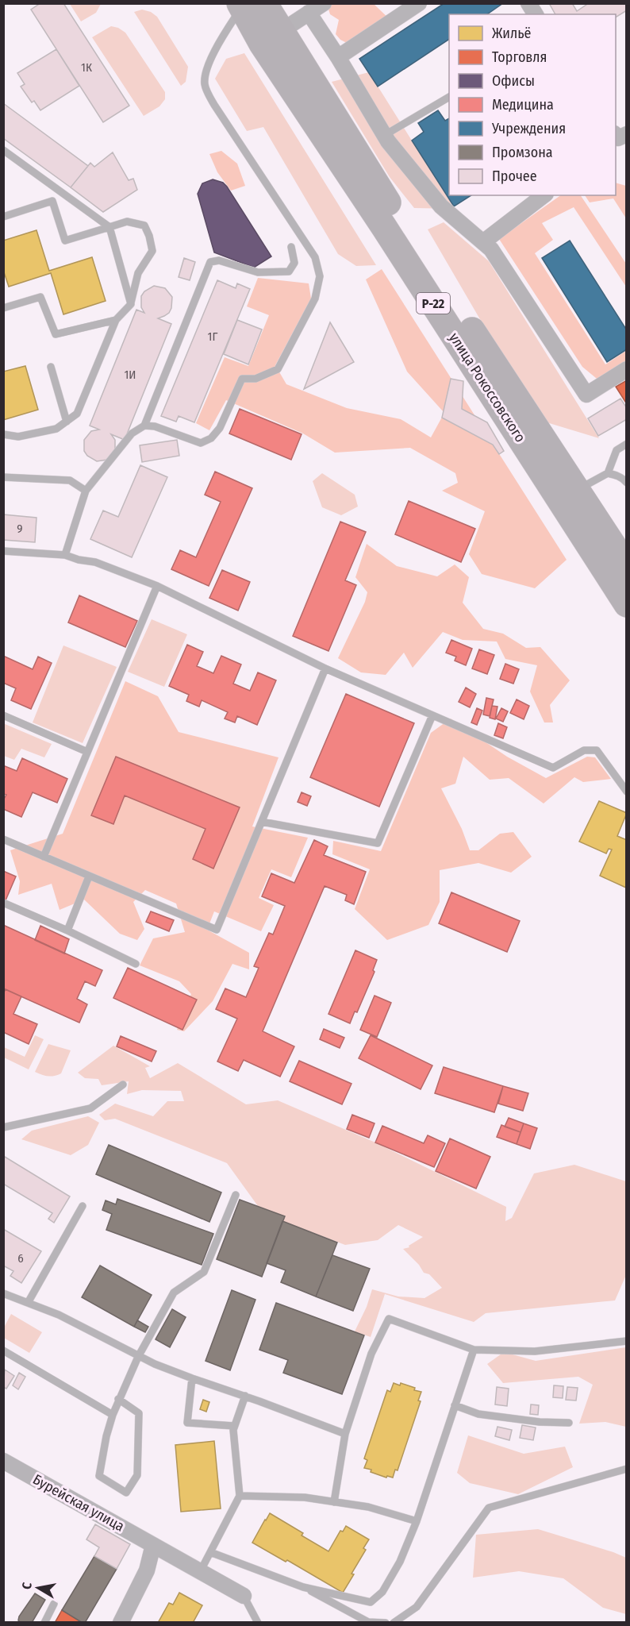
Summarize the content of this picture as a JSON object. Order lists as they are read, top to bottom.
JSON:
{
  "streets": {
    "highway": ["Р-22", "улица Рокоссовского"],
    "street": ["Бурейская улица"]
  },
  "house_numbers": [
    "1К",
    "1Г",
    "1И",
    "9",
    "6"
  ],
  "legend": [
    "Жильё",
    "Торговля",
    "Офисы",
    "Медицина",
    "Учреждения",
    "Промзона",
    "Прочее"
  ],
  "north": "left"
}
